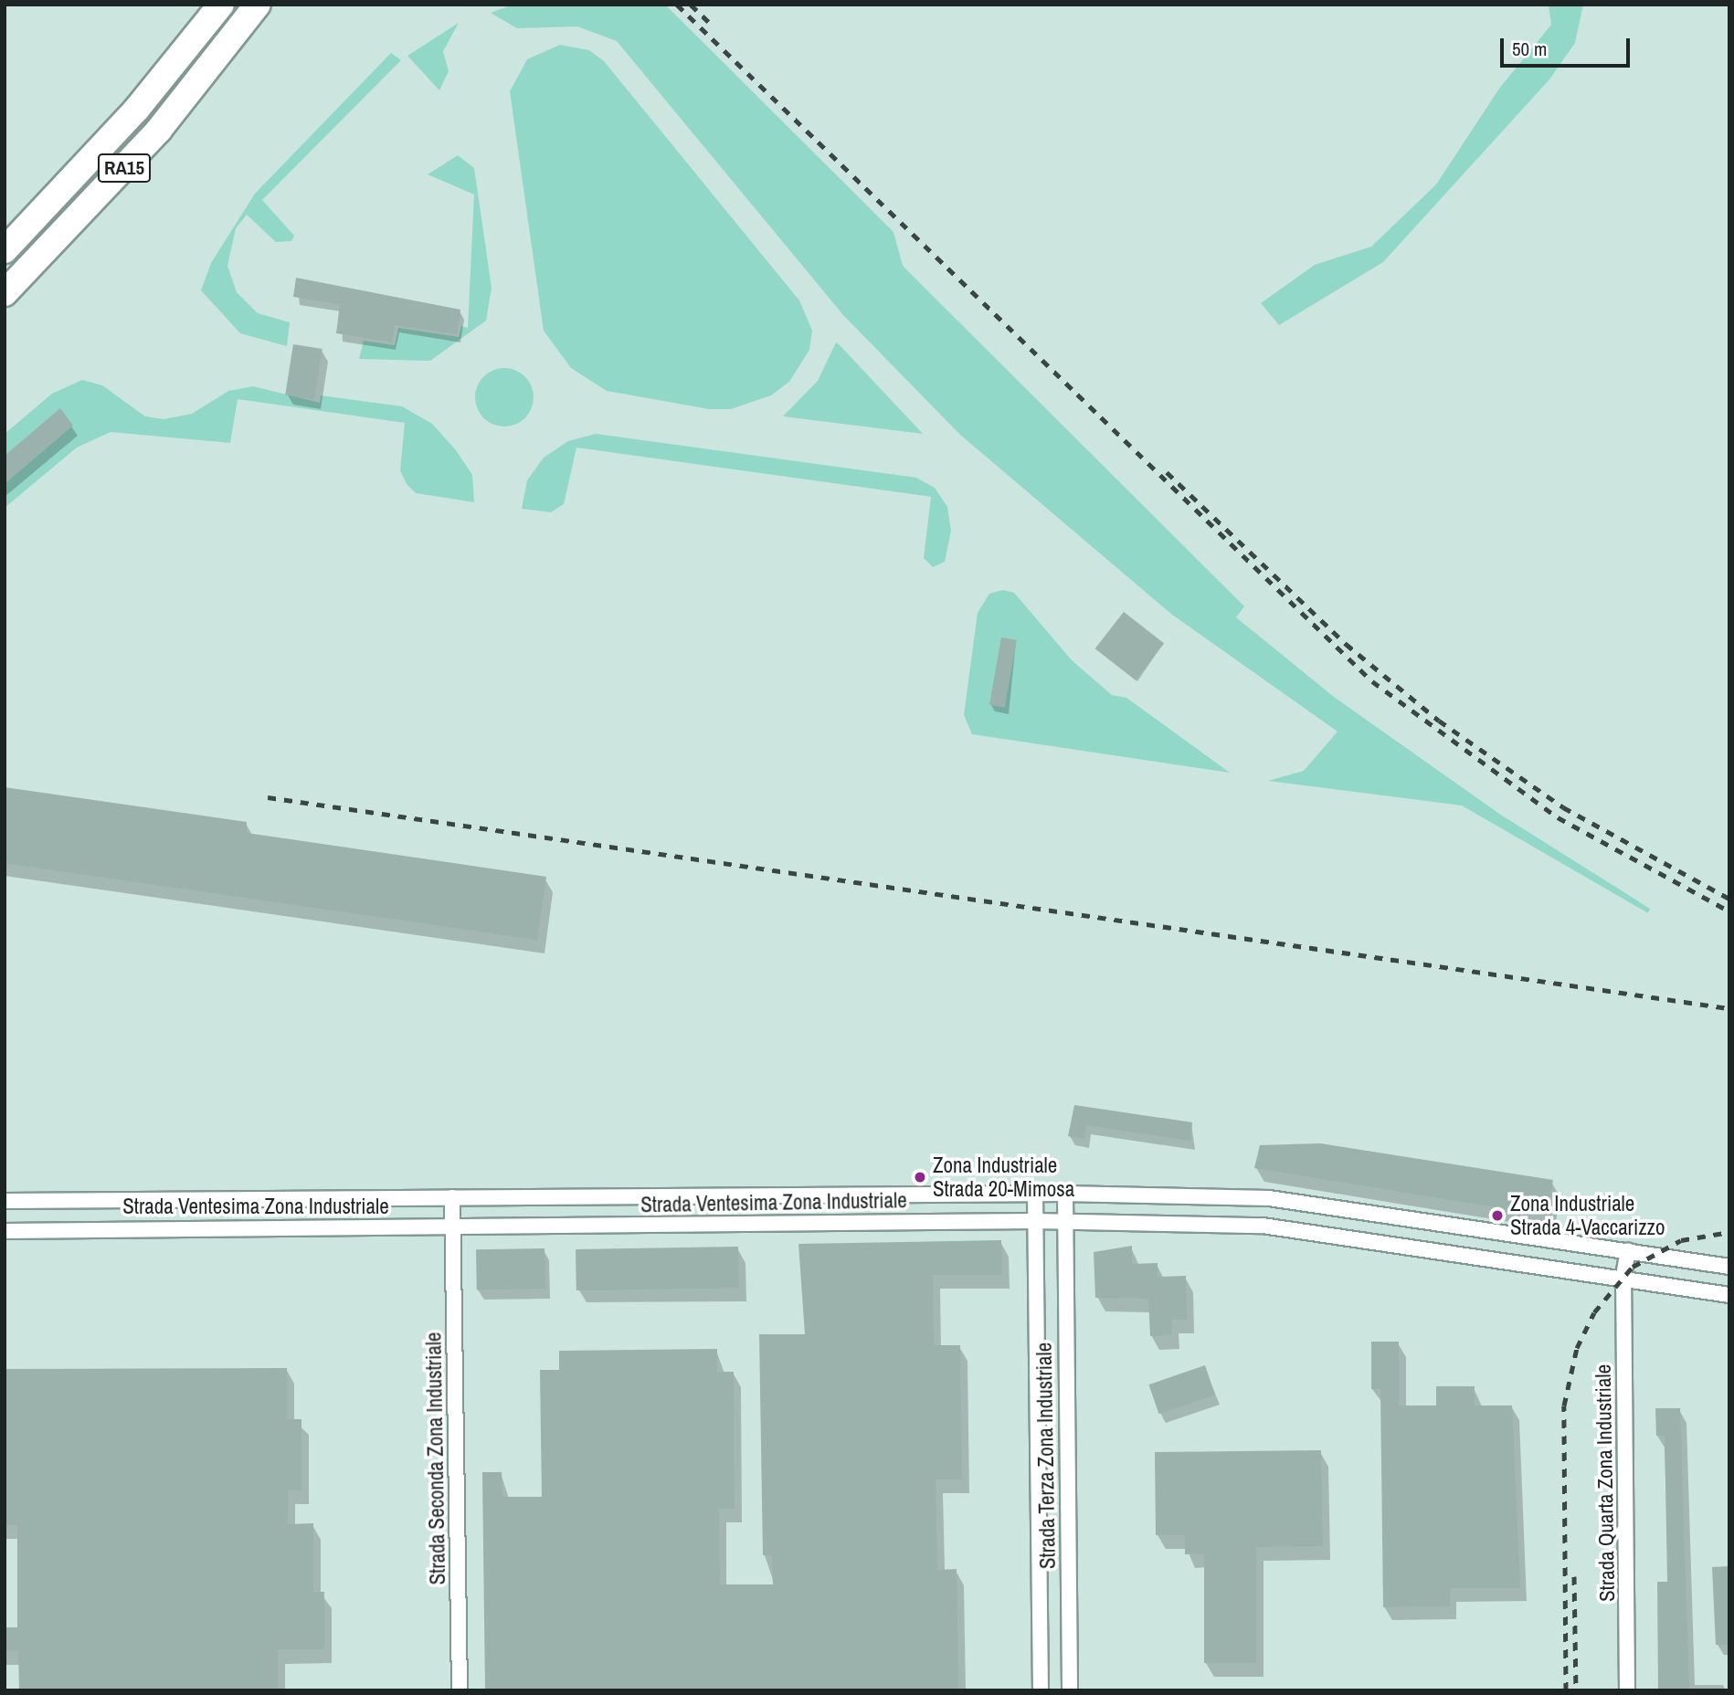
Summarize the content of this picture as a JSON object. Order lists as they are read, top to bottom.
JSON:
{
  "streets": {
    "highway": ["RA15"],
    "street": [
      "Strada Ventesima Zona Industriale",
      "Strada Terza Zona Industriale",
      "Strada Seconda Zona Industriale",
      "Strada Quarta Zona Industriale"
    ]
  },
  "crossings": [
    ["Strada Ventesima Zona Industriale", "Strada Terza Zona Industriale"],
    ["Strada Ventesima Zona Industriale", "Strada Seconda Zona Industriale"],
    ["Strada Ventesima Zona Industriale", "Strada Quarta Zona Industriale"]
  ],
  "places": ["Zona Industriale Strada 20-Mimosa", "Zona Industriale Strada 4-Vaccarizzo"],
  "scale_bar": "50 m"
}
